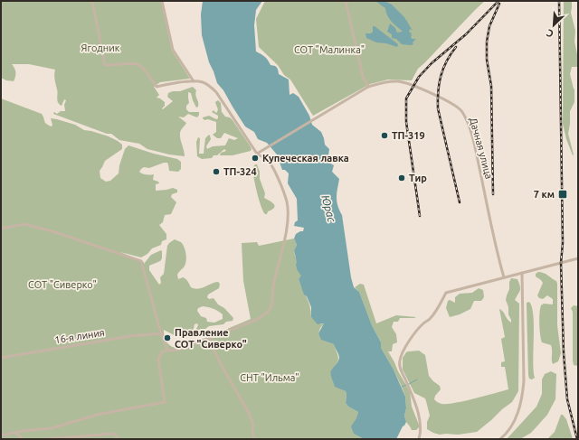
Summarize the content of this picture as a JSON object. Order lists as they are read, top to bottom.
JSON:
{
  "streets": {
    "street": ["Дачная улица", "16-я линия"]
  },
  "water": ["Юрас"],
  "parks": [
    "Ягодник",
    "СОТ \"Малинка\"",
    "СОТ \"Сиверко\"",
    "СНТ \"Ильма\""
  ],
  "places": {
    "other": [
      "ТП-319",
      "Купеческая лавка",
      "ТП-324",
      "Тир",
      "Правление СОТ \"Сиверко\""
    ],
    "transit": ["7 км"]
  },
  "north": "bottom left"
}
